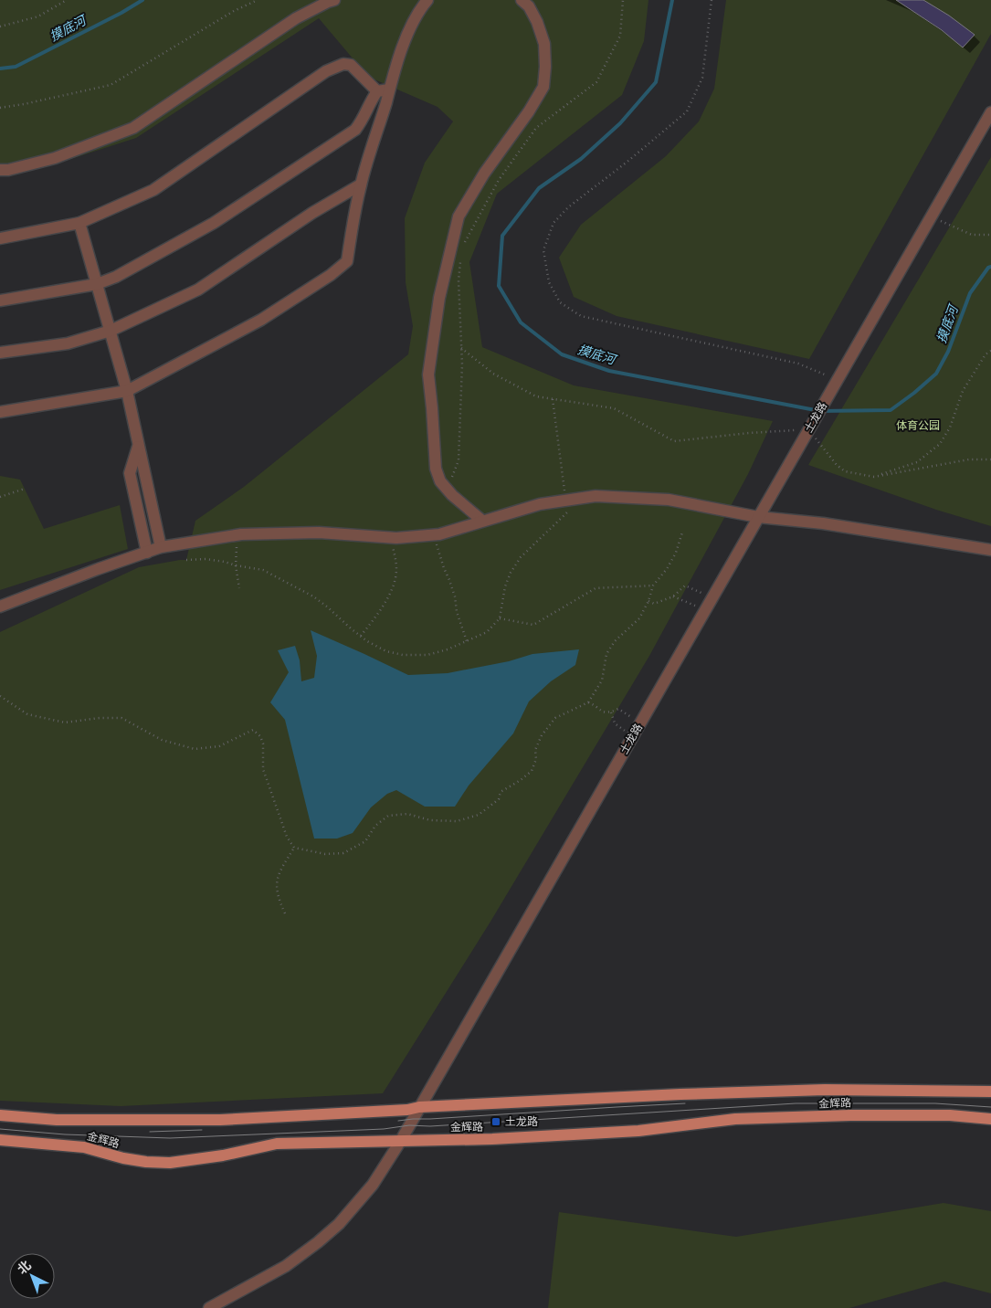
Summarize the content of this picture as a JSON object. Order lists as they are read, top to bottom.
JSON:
{
  "streets": {
    "main road": ["金辉路"],
    "street": ["土龙路"]
  },
  "crossings": [
    ["土龙路", "金辉路"]
  ],
  "water": ["摸底河"],
  "parks": ["体育公园"],
  "places": {
    "transit": ["土龙路"]
  },
  "north": "top left"
}
